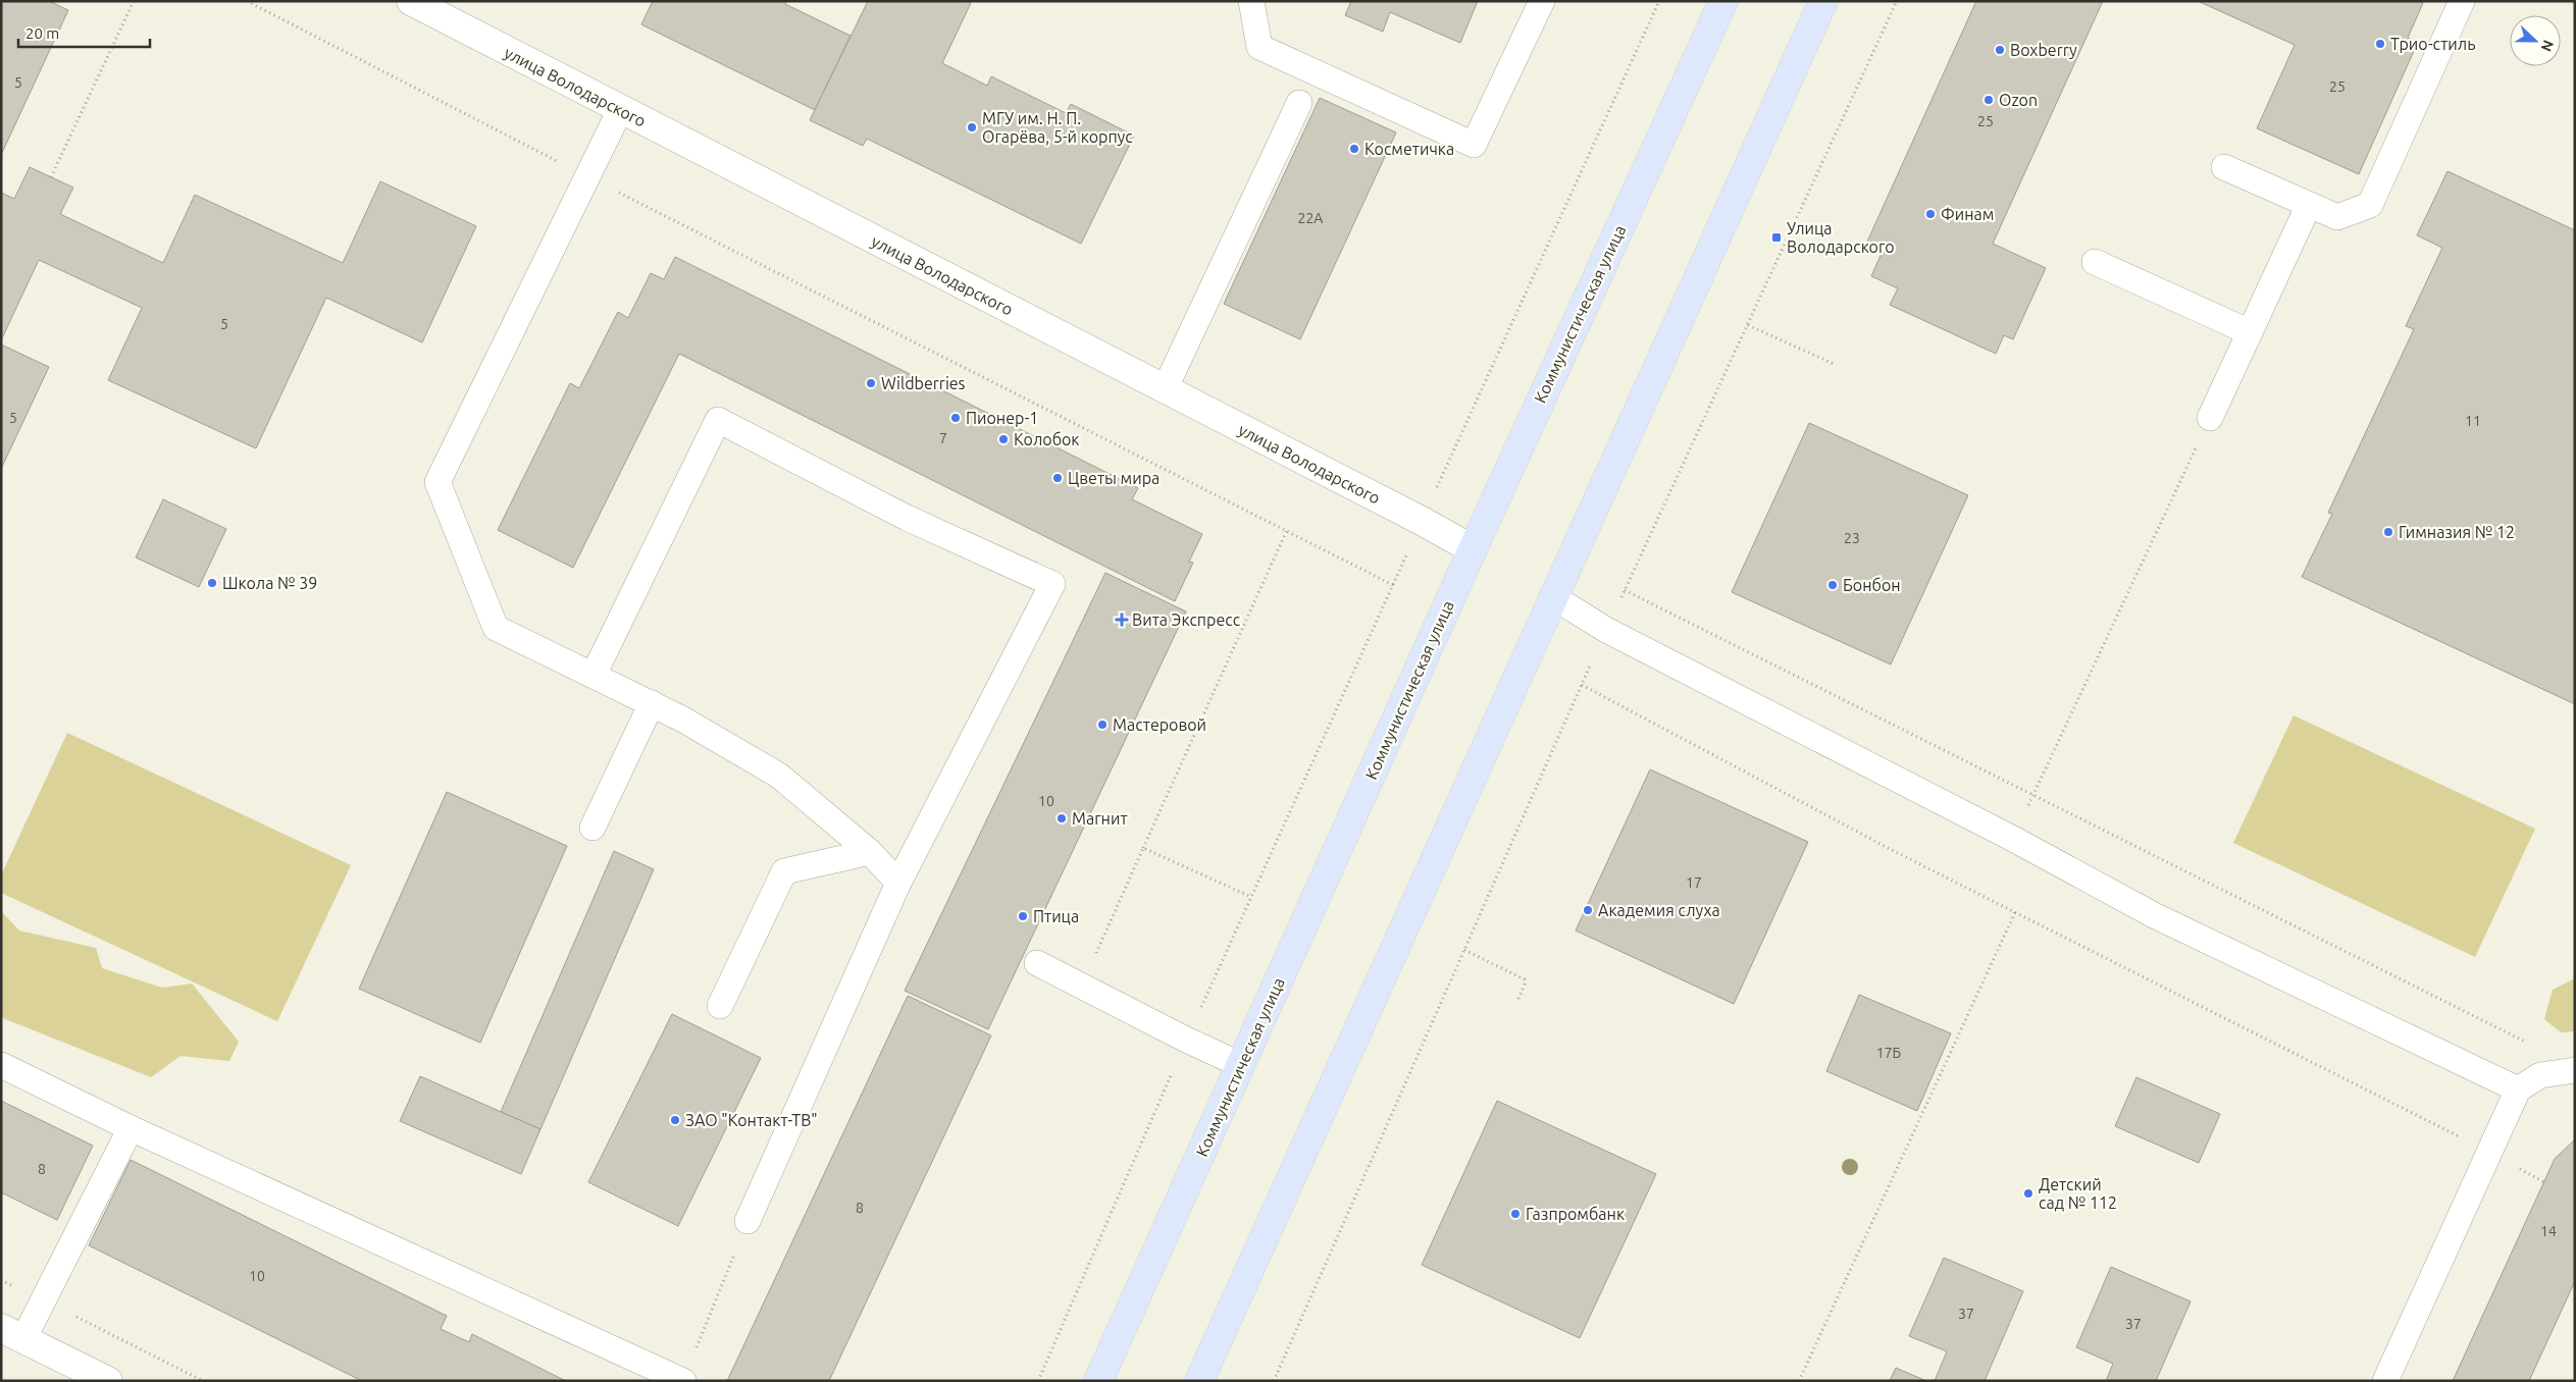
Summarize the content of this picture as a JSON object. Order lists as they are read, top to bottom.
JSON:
{
  "streets": {
    "main road": ["Коммунистическая улица"],
    "street": ["улица Володарского"]
  },
  "crossings": [
    ["улица Володарского", "Коммунистическая улица"]
  ],
  "places": {
    "other": [
      "Трио-стиль",
      "Boxberry",
      "Ozon",
      "МГУ им. Н. П. Огарёва, 5-й корпус",
      "Косметичка",
      "Финам",
      "Wildberries",
      "Пионер-1",
      "Колобок",
      "Цветы мира",
      "Гимназия № 12",
      "Школа № 39",
      "Бонбон",
      "Мастеровой",
      "Магнит",
      "Академия слуха",
      "Птица",
      "ЗАО \"Контакт-ТВ\"",
      "Детский сад № 112",
      "Газпромбанк"
    ],
    "transit": ["Улица Володарского"],
    "health": ["Вита Экспресс"]
  },
  "house_numbers": [
    "5",
    "25",
    "25",
    "22А",
    "5",
    "5",
    "11",
    "7",
    "23",
    "10",
    "17",
    "17Б",
    "8",
    "8",
    "14",
    "10",
    "37",
    "37"
  ],
  "scale_bar": "20 m",
  "north": "right"
}
